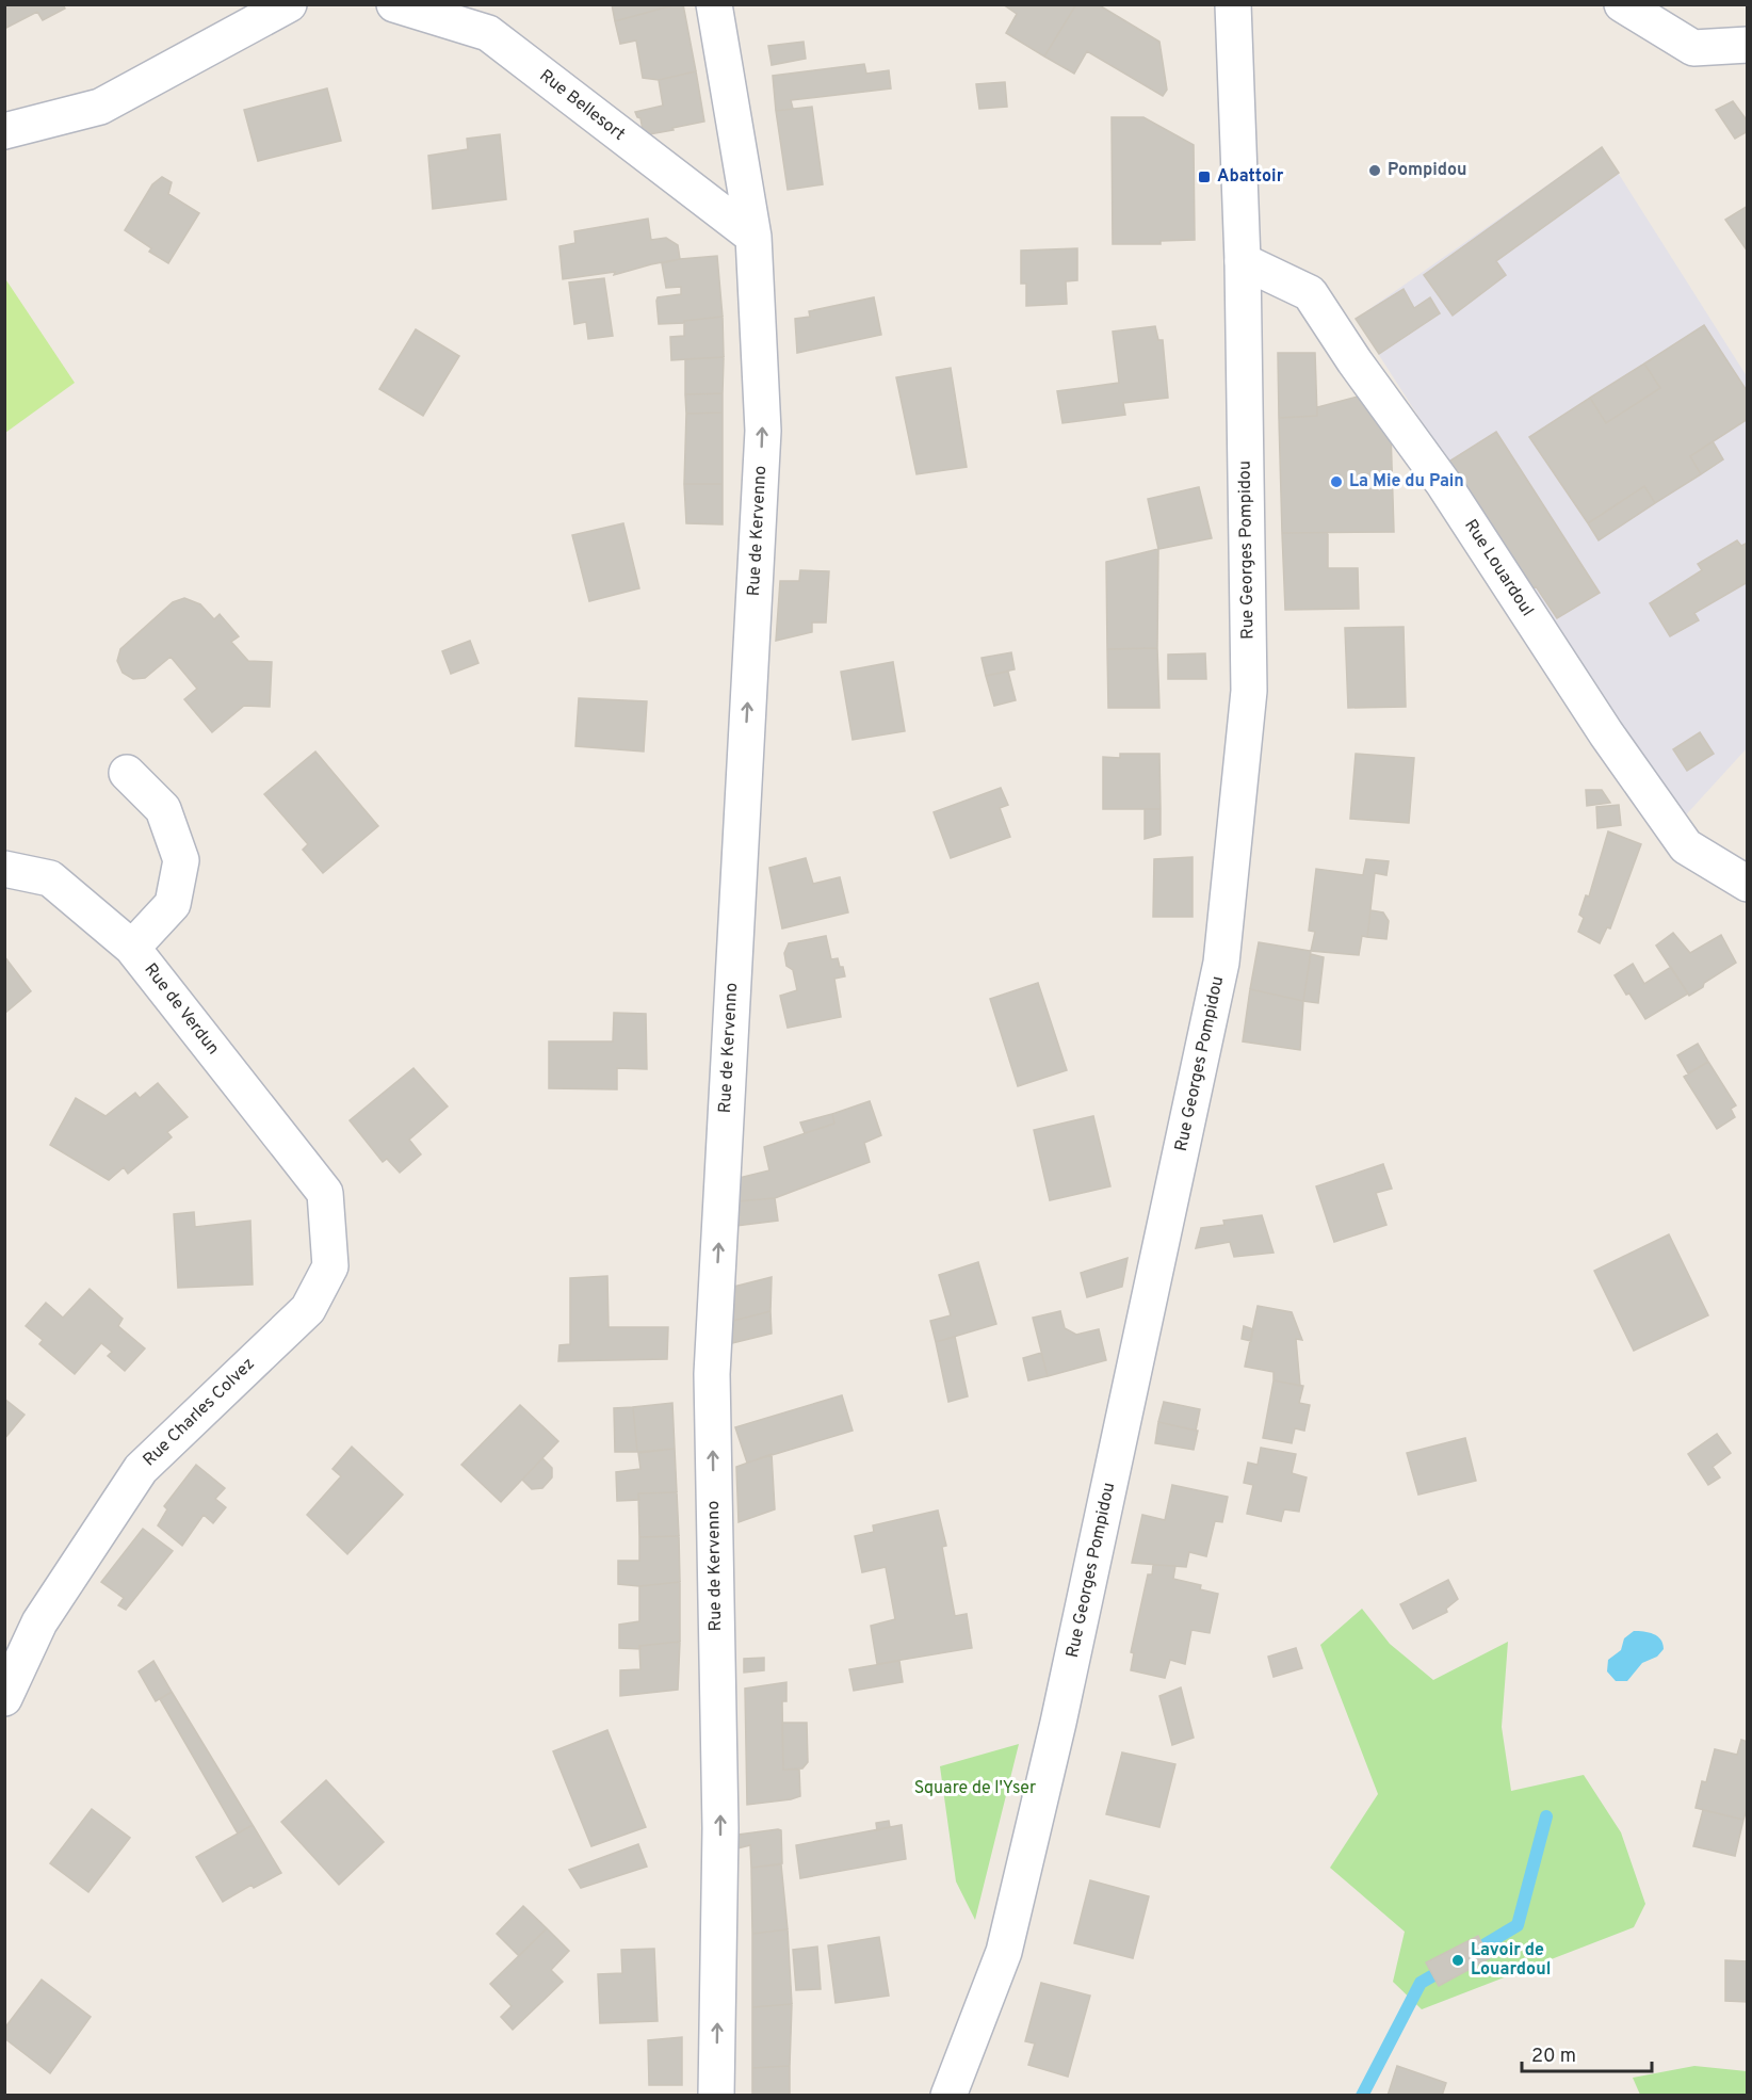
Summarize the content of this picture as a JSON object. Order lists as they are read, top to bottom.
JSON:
{
  "streets": {
    "street": [
      "Rue Bellesort",
      "Rue de Kervenno",
      "Rue Georges Pompidou",
      "Rue Louardoul",
      "Rue de Verdun",
      "Rue Charles Colvez"
    ]
  },
  "crossings": [
    ["Rue Bellesort", "Rue de Kervenno"],
    ["Rue Georges Pompidou", "Rue Louardoul"],
    ["Rue de Verdun", "Rue Charles Colvez"]
  ],
  "one_way": ["Rue de Kervenno"],
  "parks": ["Square de l'Yser"],
  "places": {
    "other": ["Pompidou", "La Mie du Pain", "Lavoir de Louardoul"],
    "transit": ["Abattoir"]
  },
  "scale_bar": "20 m"
}
